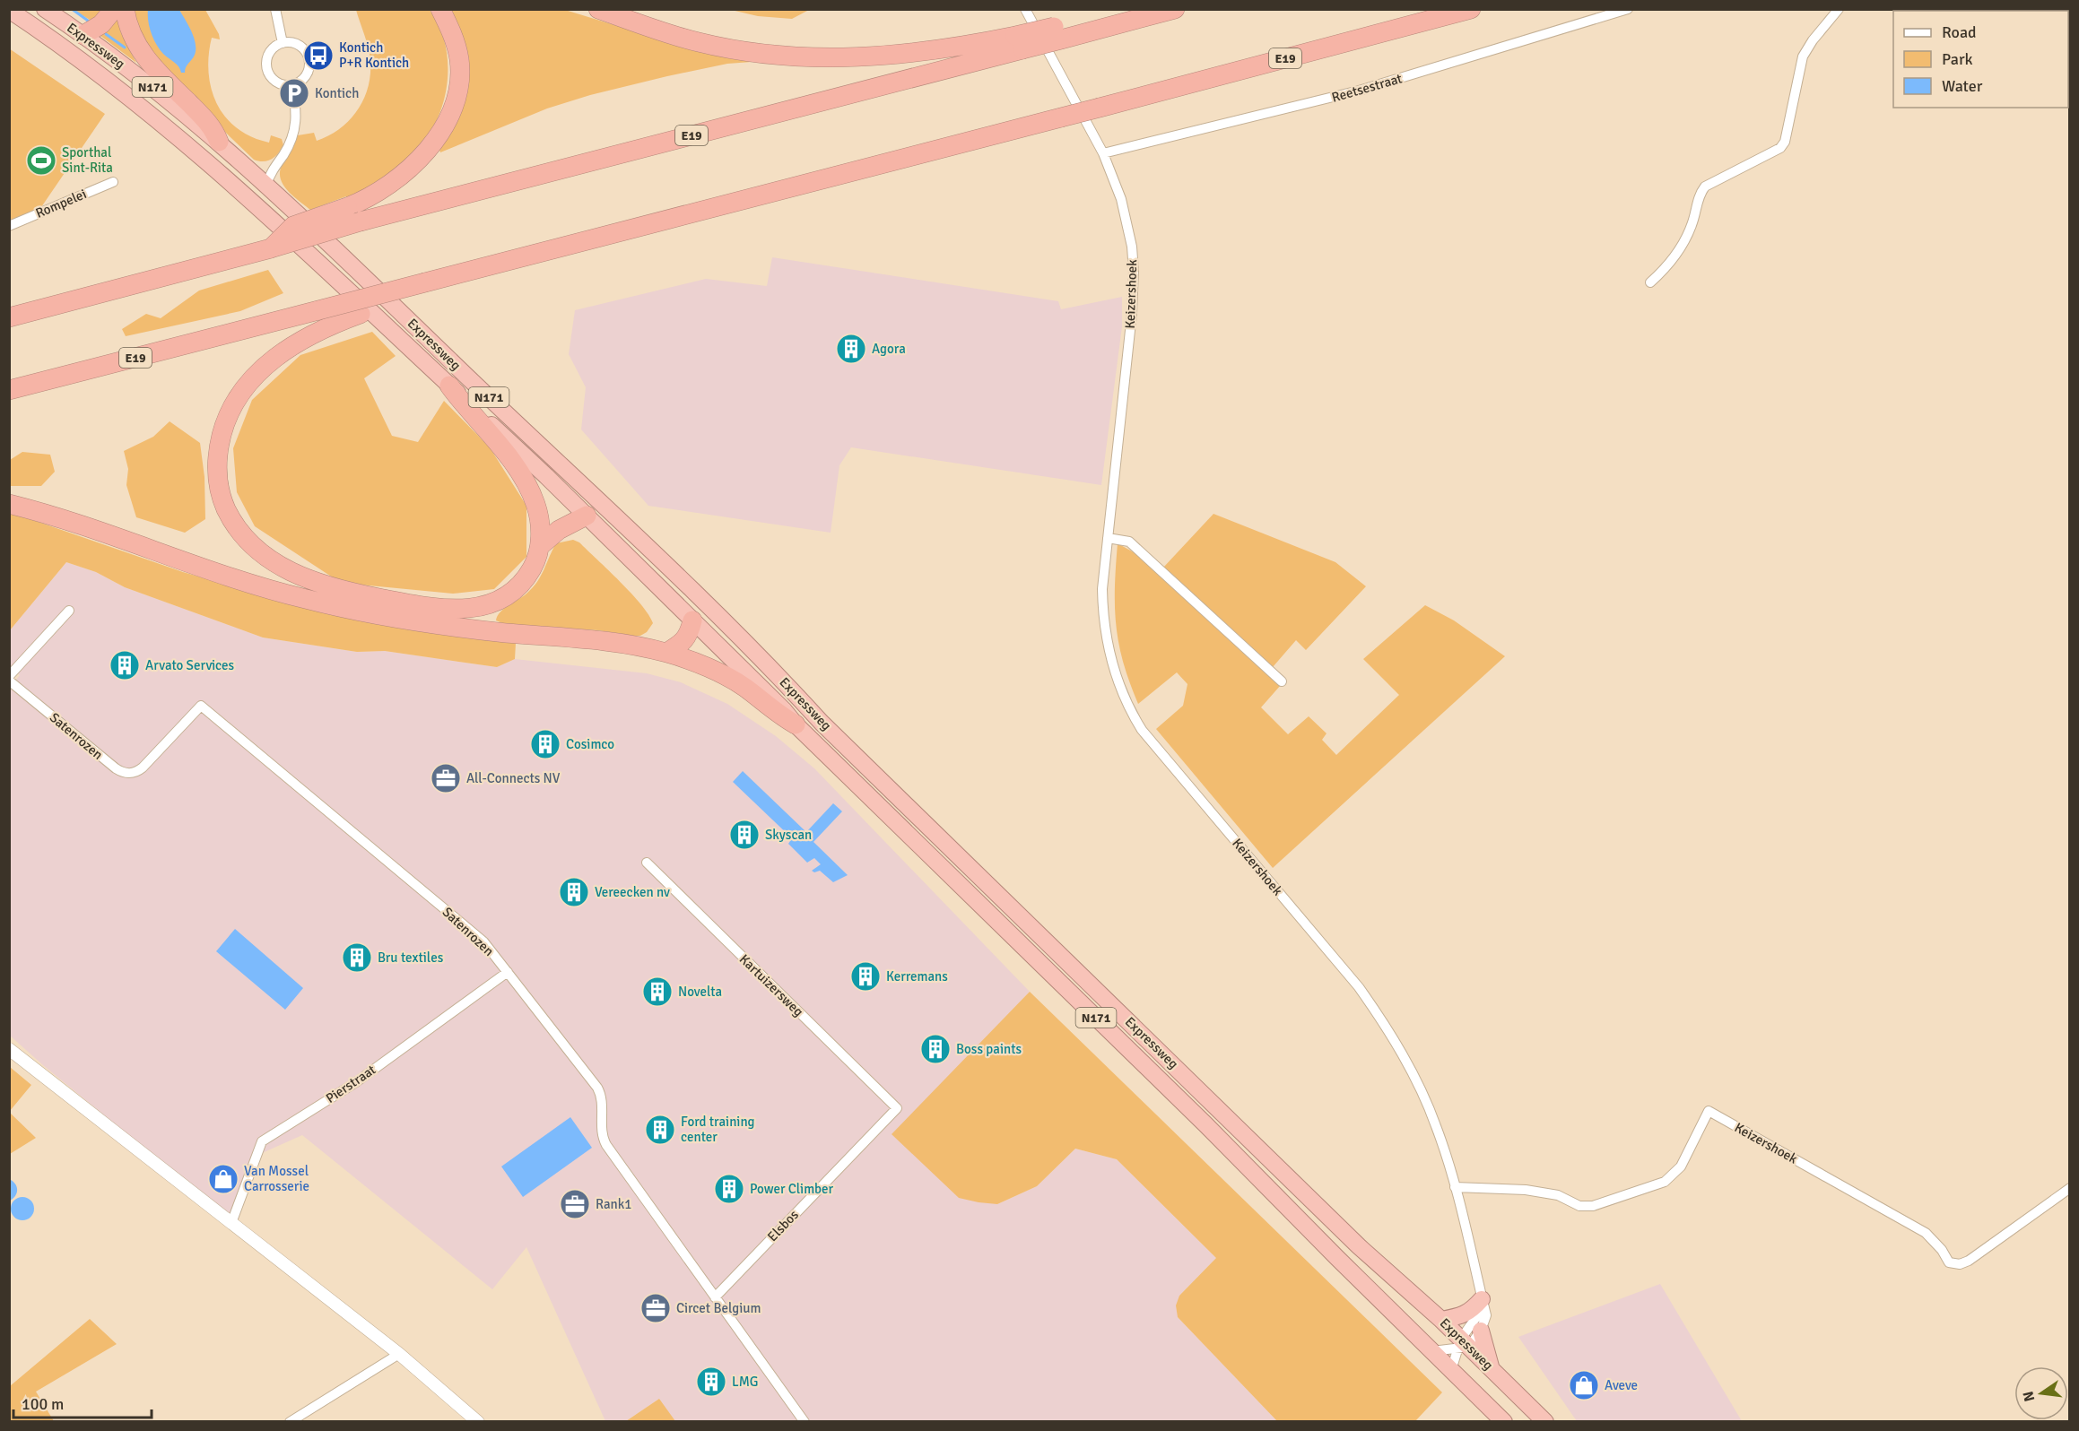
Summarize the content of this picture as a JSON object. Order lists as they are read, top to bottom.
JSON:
{
  "streets": {
    "highway": ["Expressweg", "E19", "N171"],
    "street": [
      "Reetsestraat",
      "Rompelei",
      "Keizershoek",
      "Satenrozen",
      "Kartuizersweg",
      "Pierstraat",
      "Elsbos"
    ]
  },
  "crossings": [
    ["Reetsestraat", "Keizershoek"],
    ["Satenrozen", "Pierstraat"],
    ["Satenrozen", "Elsbos"],
    ["Kartuizersweg", "Elsbos"]
  ],
  "places": {
    "bus stop": ["Kontich P+R Kontich"],
    "parking": ["Kontich"],
    "sports": ["Sporthal Sint-Rita"],
    "building": [
      "Agora",
      "Arvato Services",
      "Cosimco",
      "Skyscan",
      "Vereecken nv",
      "Bru textiles",
      "Kerremans",
      "Novelta",
      "Boss paints",
      "Ford training center",
      "Power Climber",
      "LMG"
    ],
    "office": ["All-Connects NV", "Rank1", "Circet Belgium"],
    "shop": ["Van Mossel Carrosserie", "Aveve"]
  },
  "legend": ["Road", "Park", "Water"],
  "scale_bar": "100 m",
  "north": "left"
}
